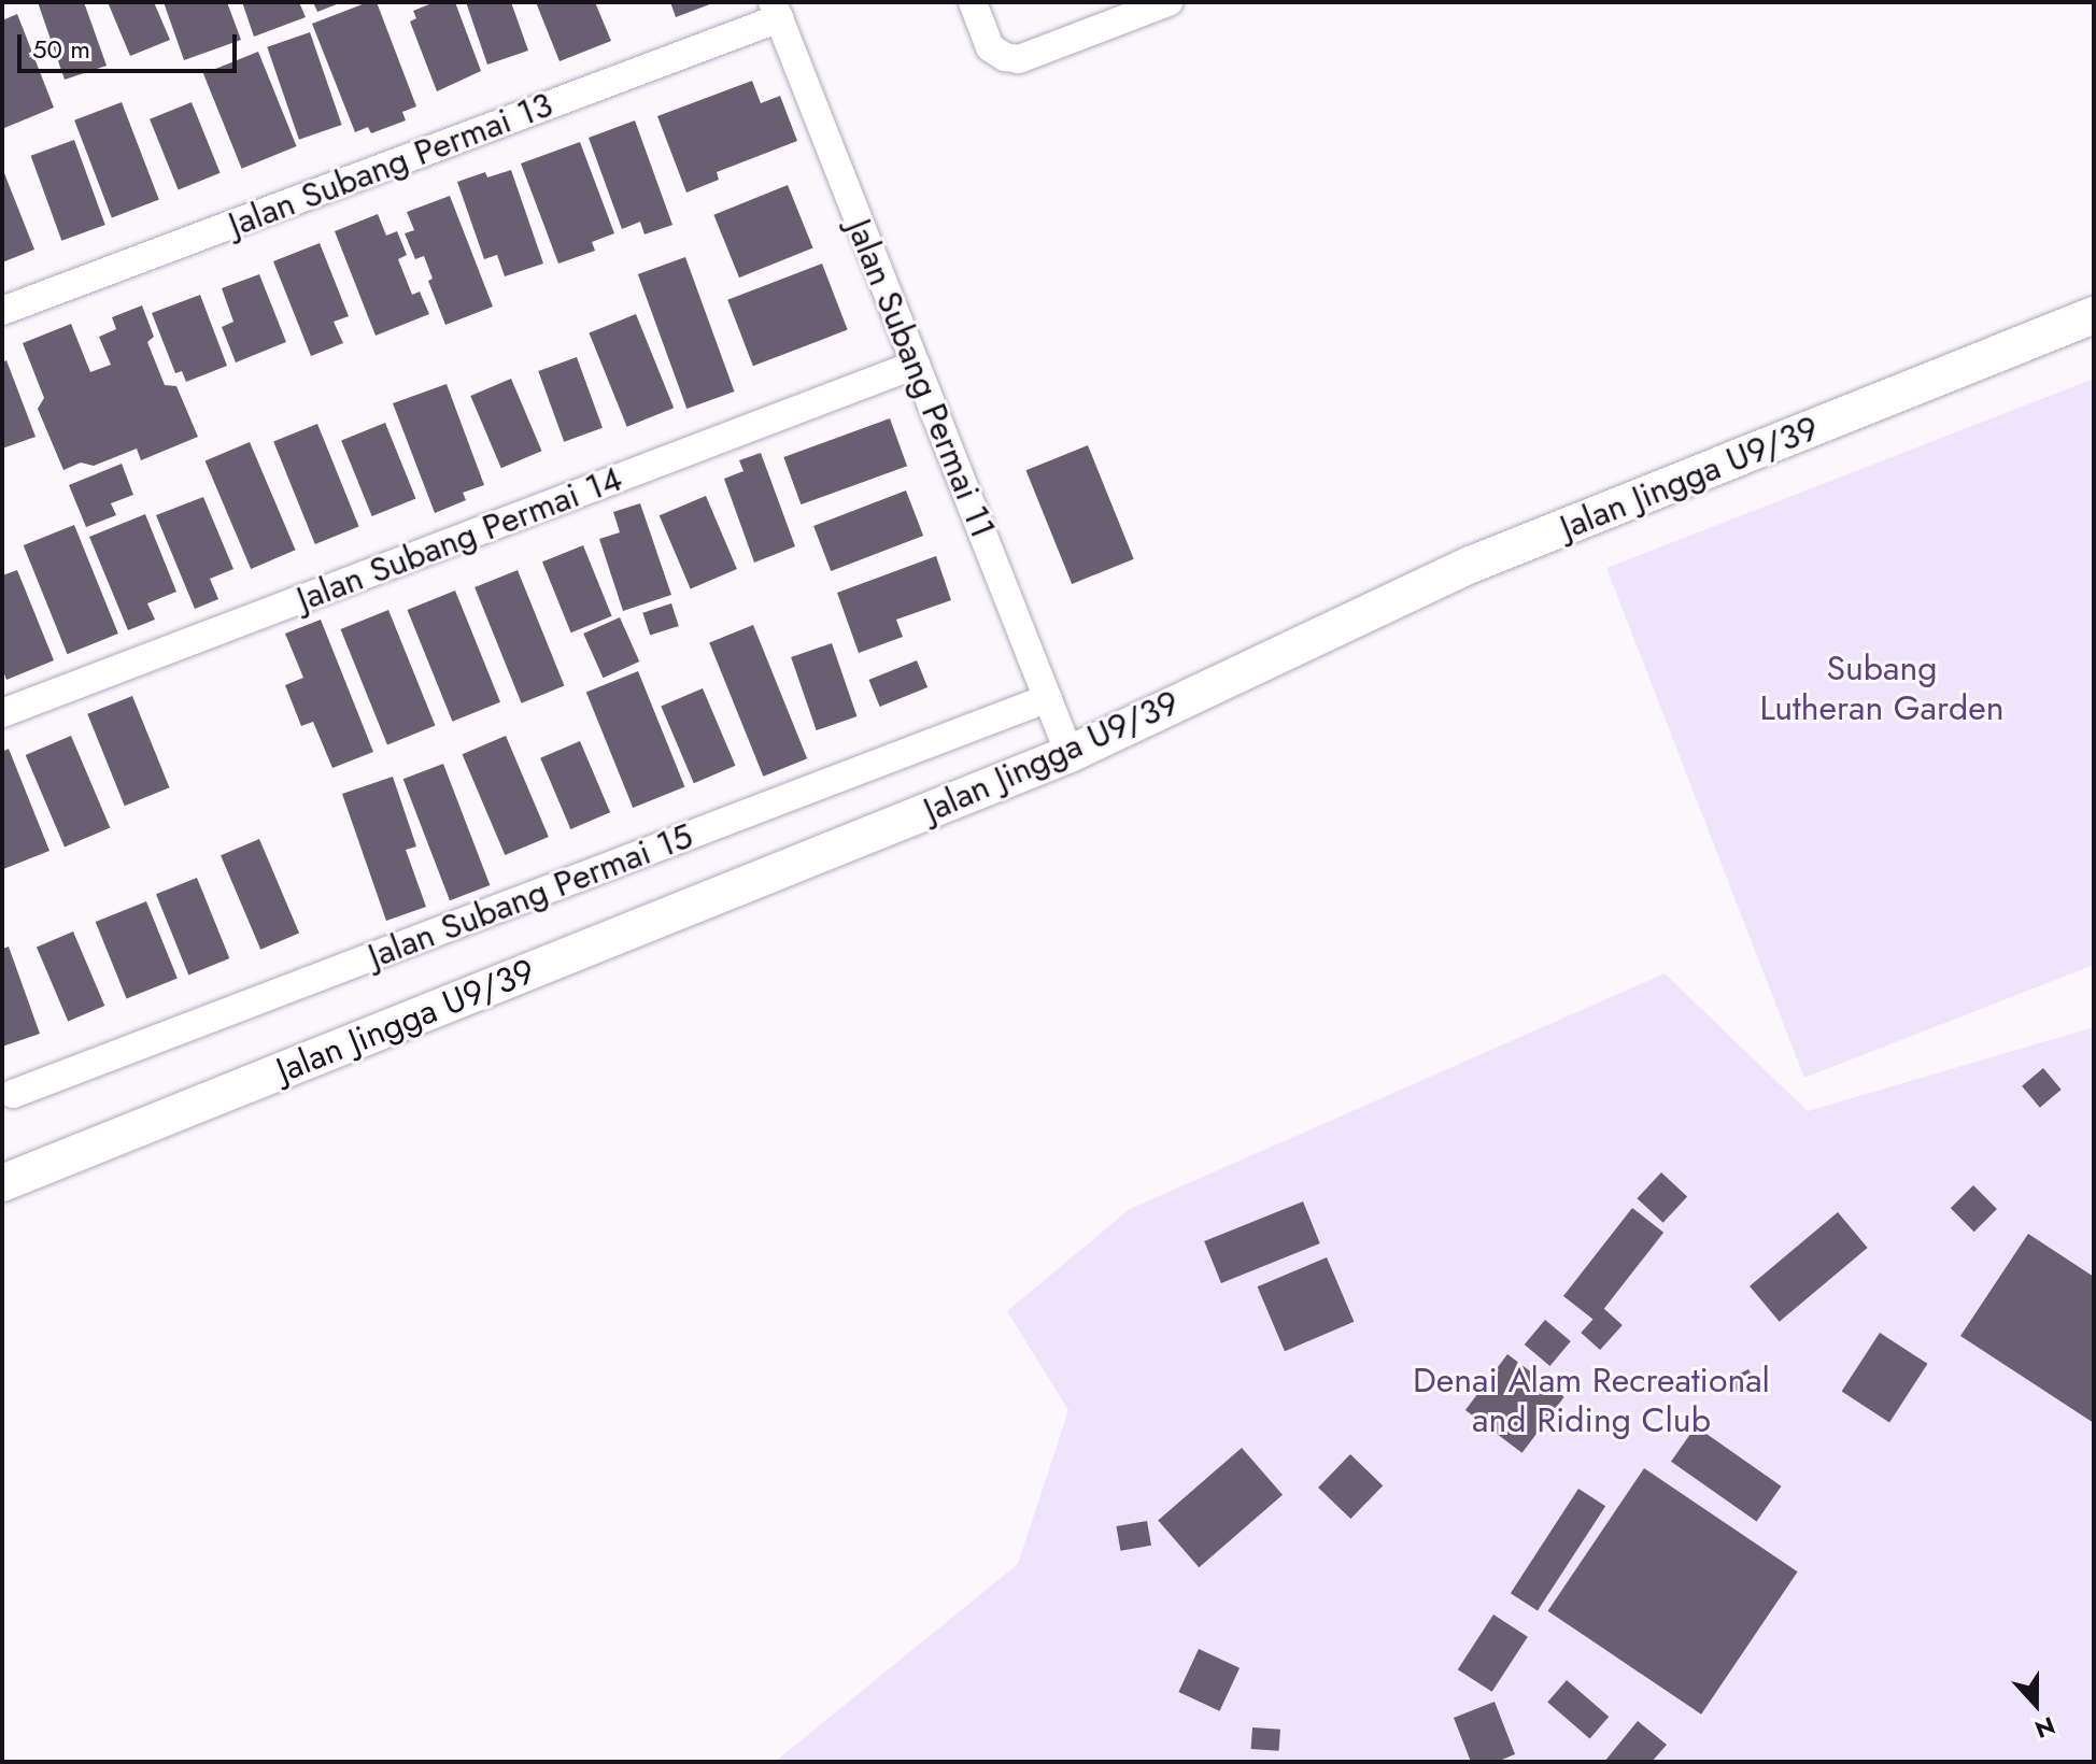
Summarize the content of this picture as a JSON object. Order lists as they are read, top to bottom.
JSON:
{
  "streets": {
    "street": [
      "Jalan Subang Permai 13",
      "Jalan Subang Permai 11",
      "Jalan Jingga U9/39",
      "Jalan Subang Permai 14",
      "Jalan Subang Permai 15"
    ]
  },
  "crossings": [
    ["Jalan Subang Permai 13", "Jalan Subang Permai 11"],
    ["Jalan Subang Permai 11", "Jalan Jingga U9/39"],
    ["Jalan Subang Permai 11", "Jalan Subang Permai 14"],
    ["Jalan Subang Permai 11", "Jalan Subang Permai 15"]
  ],
  "parks": ["Subang Lutheran Garden", "Denai Alam Recreational and Riding Club"],
  "scale_bar": "50 m",
  "north": "bottom"
}
